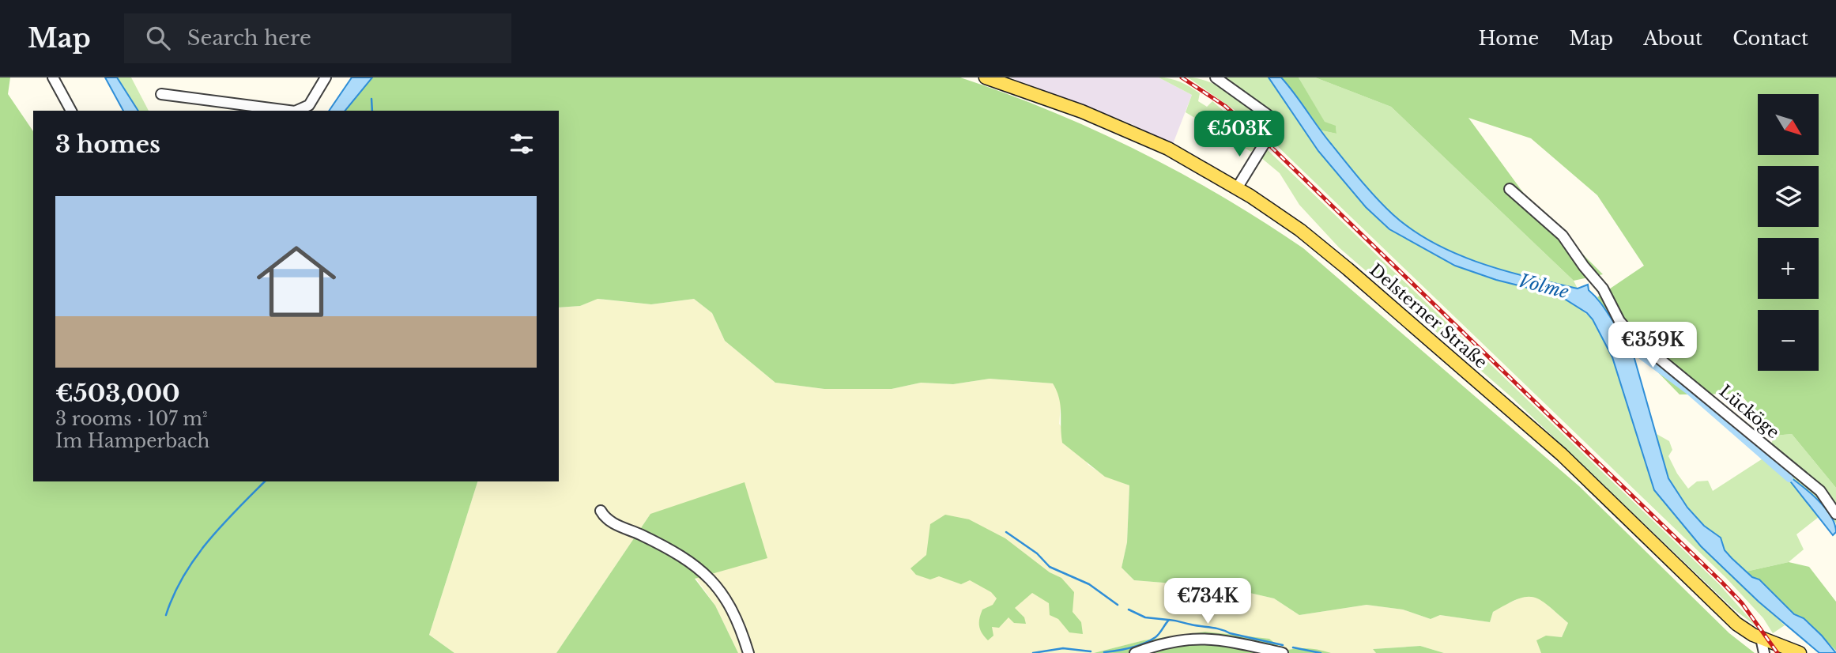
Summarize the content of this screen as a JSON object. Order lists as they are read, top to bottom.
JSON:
{
  "streets": {
    "main road": ["Delsterner Straße"],
    "street": ["Lücköge"]
  },
  "water": ["Volme"],
  "north": "bottom right",
  "page": {
    "header": "Map",
    "search": "Search here",
    "nav": [
      "Home",
      "Map",
      "About",
      "Contact"
    ],
    "map_buttons": ["+", "−"],
    "price": ["€503K", "€359K", "€734K"],
    "heading": "3 homes",
    "list": [
      {
        "name": "€503,000",
        "note": "3 rooms · 107 m² · Im Hamperbach"
      }
    ]
  }
}
